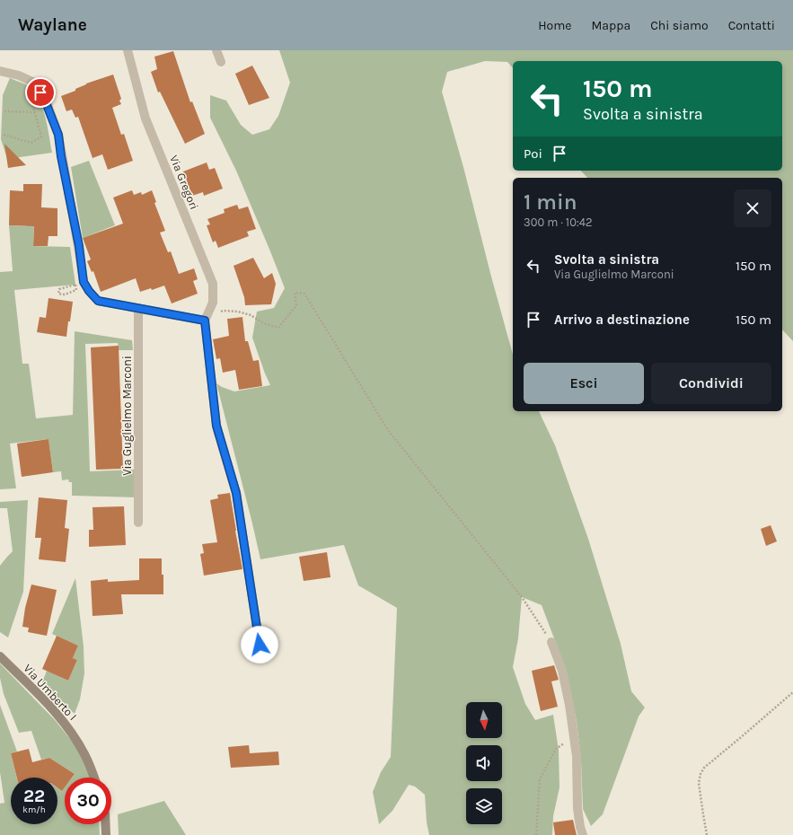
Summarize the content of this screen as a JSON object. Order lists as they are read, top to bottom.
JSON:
{
  "streets": {
    "main road": ["Via Umberto I"],
    "street": ["Via Gregori", "Via Guglielmo Marconi"]
  },
  "north": "bottom",
  "page": {
    "header": "Waylane",
    "nav": [
      "Home",
      "Mappa",
      "Chi siamo",
      "Contatti"
    ],
    "turn": ["150 m", "Svolta a sinistra"],
    "then": "Poi",
    "heading": ["1 min", "300 m · 10:42"],
    "list": [
      {
        "name": "Svolta a sinistra",
        "note": "Via Guglielmo Marconi",
        "value": "150 m"
      },
      {
        "name": "Arrivo a destinazione",
        "value": "150 m"
      }
    ],
    "buttons": ["Esci", "Condividi"],
    "speed": "22 km/h",
    "limit": "30"
  }
}
